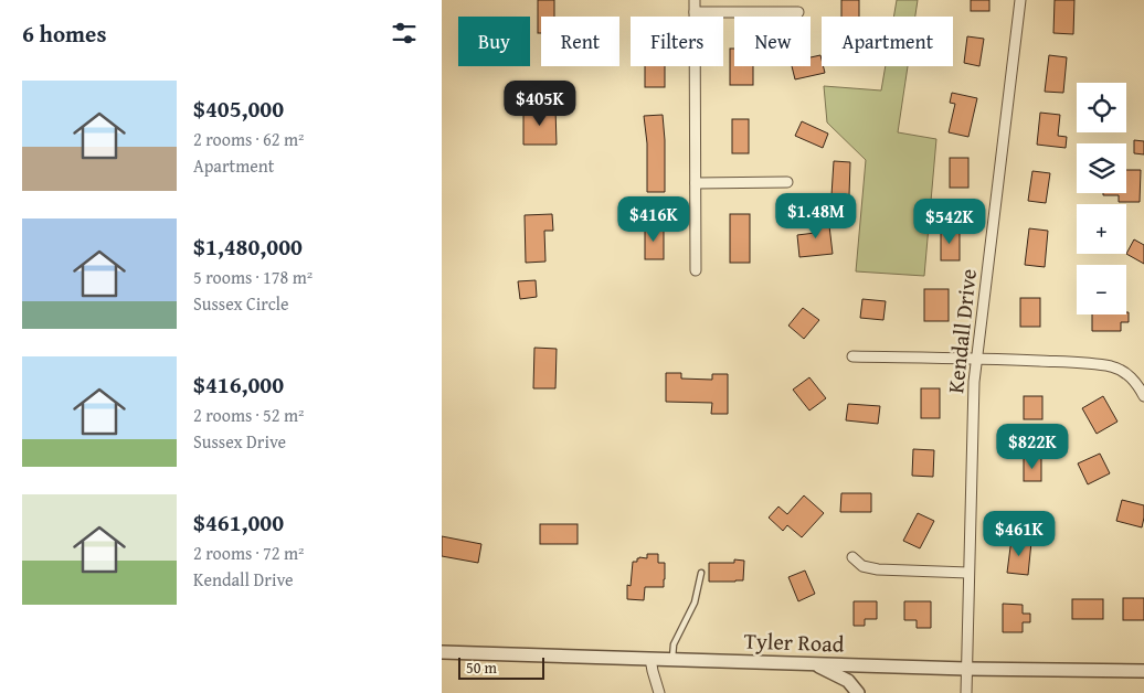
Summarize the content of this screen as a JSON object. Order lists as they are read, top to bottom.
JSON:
{
  "streets": {
    "street": ["Kendall Drive", "Tyler Road"]
  },
  "crossings": [
    ["Kendall Drive", "Tyler Road"]
  ],
  "scale_bar": "50 m",
  "page": {
    "heading": "6 homes",
    "chip": [
      "Buy",
      "Rent",
      "Filters",
      "New",
      "Apartment"
    ],
    "list": [
      {
        "name": "$405,000",
        "note": "2 rooms · 62 m² · Apartment"
      },
      {
        "name": "$1,480,000",
        "note": "5 rooms · 178 m² · Sussex Circle"
      },
      {
        "name": "$416,000",
        "note": "2 rooms · 52 m² · Sussex Drive"
      },
      {
        "name": "$461,000",
        "note": "2 rooms · 72 m² · Kendall Drive"
      }
    ],
    "price": [
      "$405K",
      "$1.48M",
      "$416K",
      "$542K",
      "$822K",
      "$461K"
    ],
    "map_buttons": ["+", "−"],
    "scale": "50 m"
  }
}
